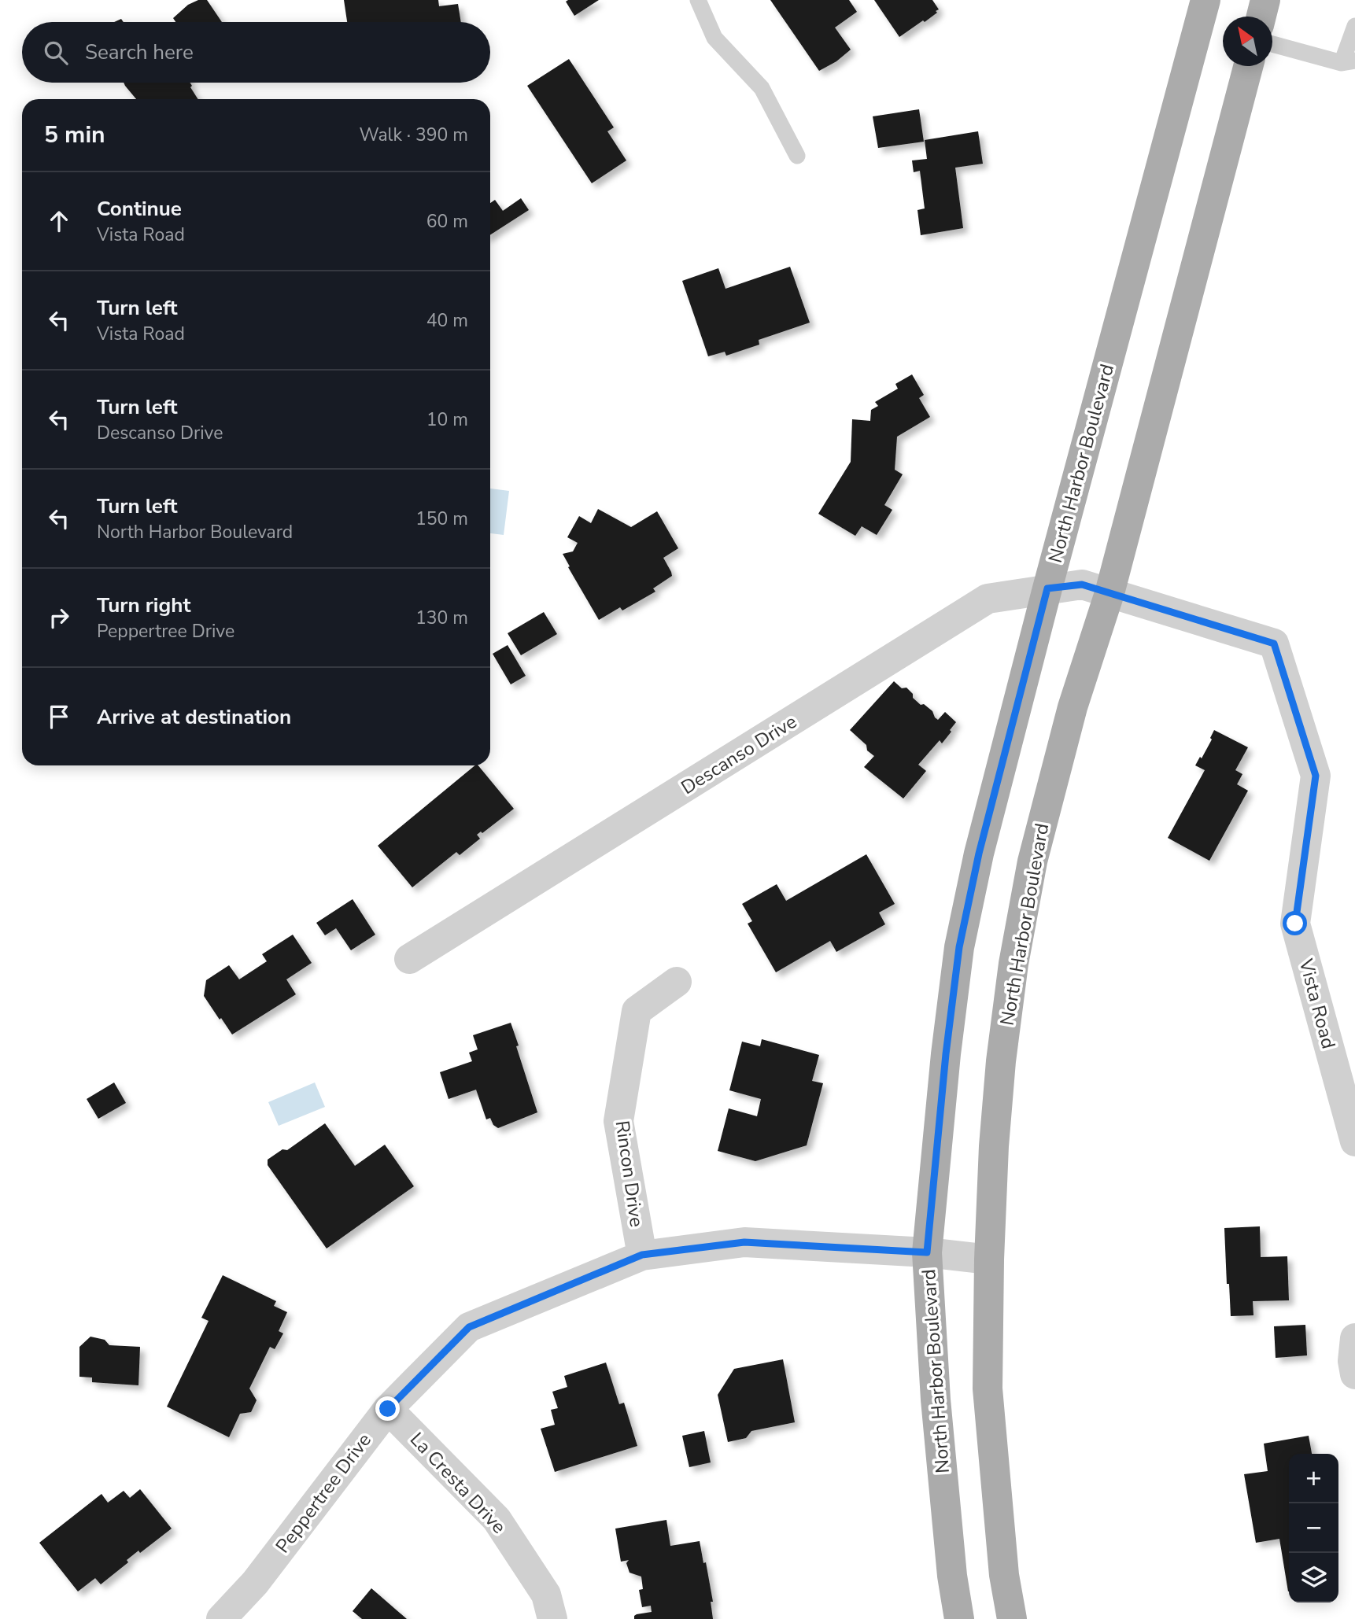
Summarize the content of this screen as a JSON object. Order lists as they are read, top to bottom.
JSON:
{
  "streets": {
    "main road": ["North Harbor Boulevard"],
    "street": [
      "Descanso Drive",
      "Vista Road",
      "Rincon Drive",
      "La Cresta Drive",
      "Peppertree Drive"
    ]
  },
  "crossings": [
    ["North Harbor Boulevard", "Descanso Drive"],
    ["North Harbor Boulevard", "Vista Road"],
    ["North Harbor Boulevard", "Peppertree Drive"],
    ["Descanso Drive", "Vista Road"],
    ["Rincon Drive", "Peppertree Drive"],
    ["La Cresta Drive", "Peppertree Drive"]
  ],
  "north": "top left",
  "page": {
    "search": "Search here",
    "heading": ["5 min", "Walk · 390 m"],
    "list": [
      ["Continue", "Vista Road", "60 m"],
      ["Turn left", "Vista Road", "40 m"],
      ["Turn left", "Descanso Drive", "10 m"],
      ["Turn left", "North Harbor Boulevard", "150 m"],
      ["Turn right", "Peppertree Drive", "130 m"],
      "Arrive at destination"
    ],
    "map_buttons": ["+", "−"]
  }
}
